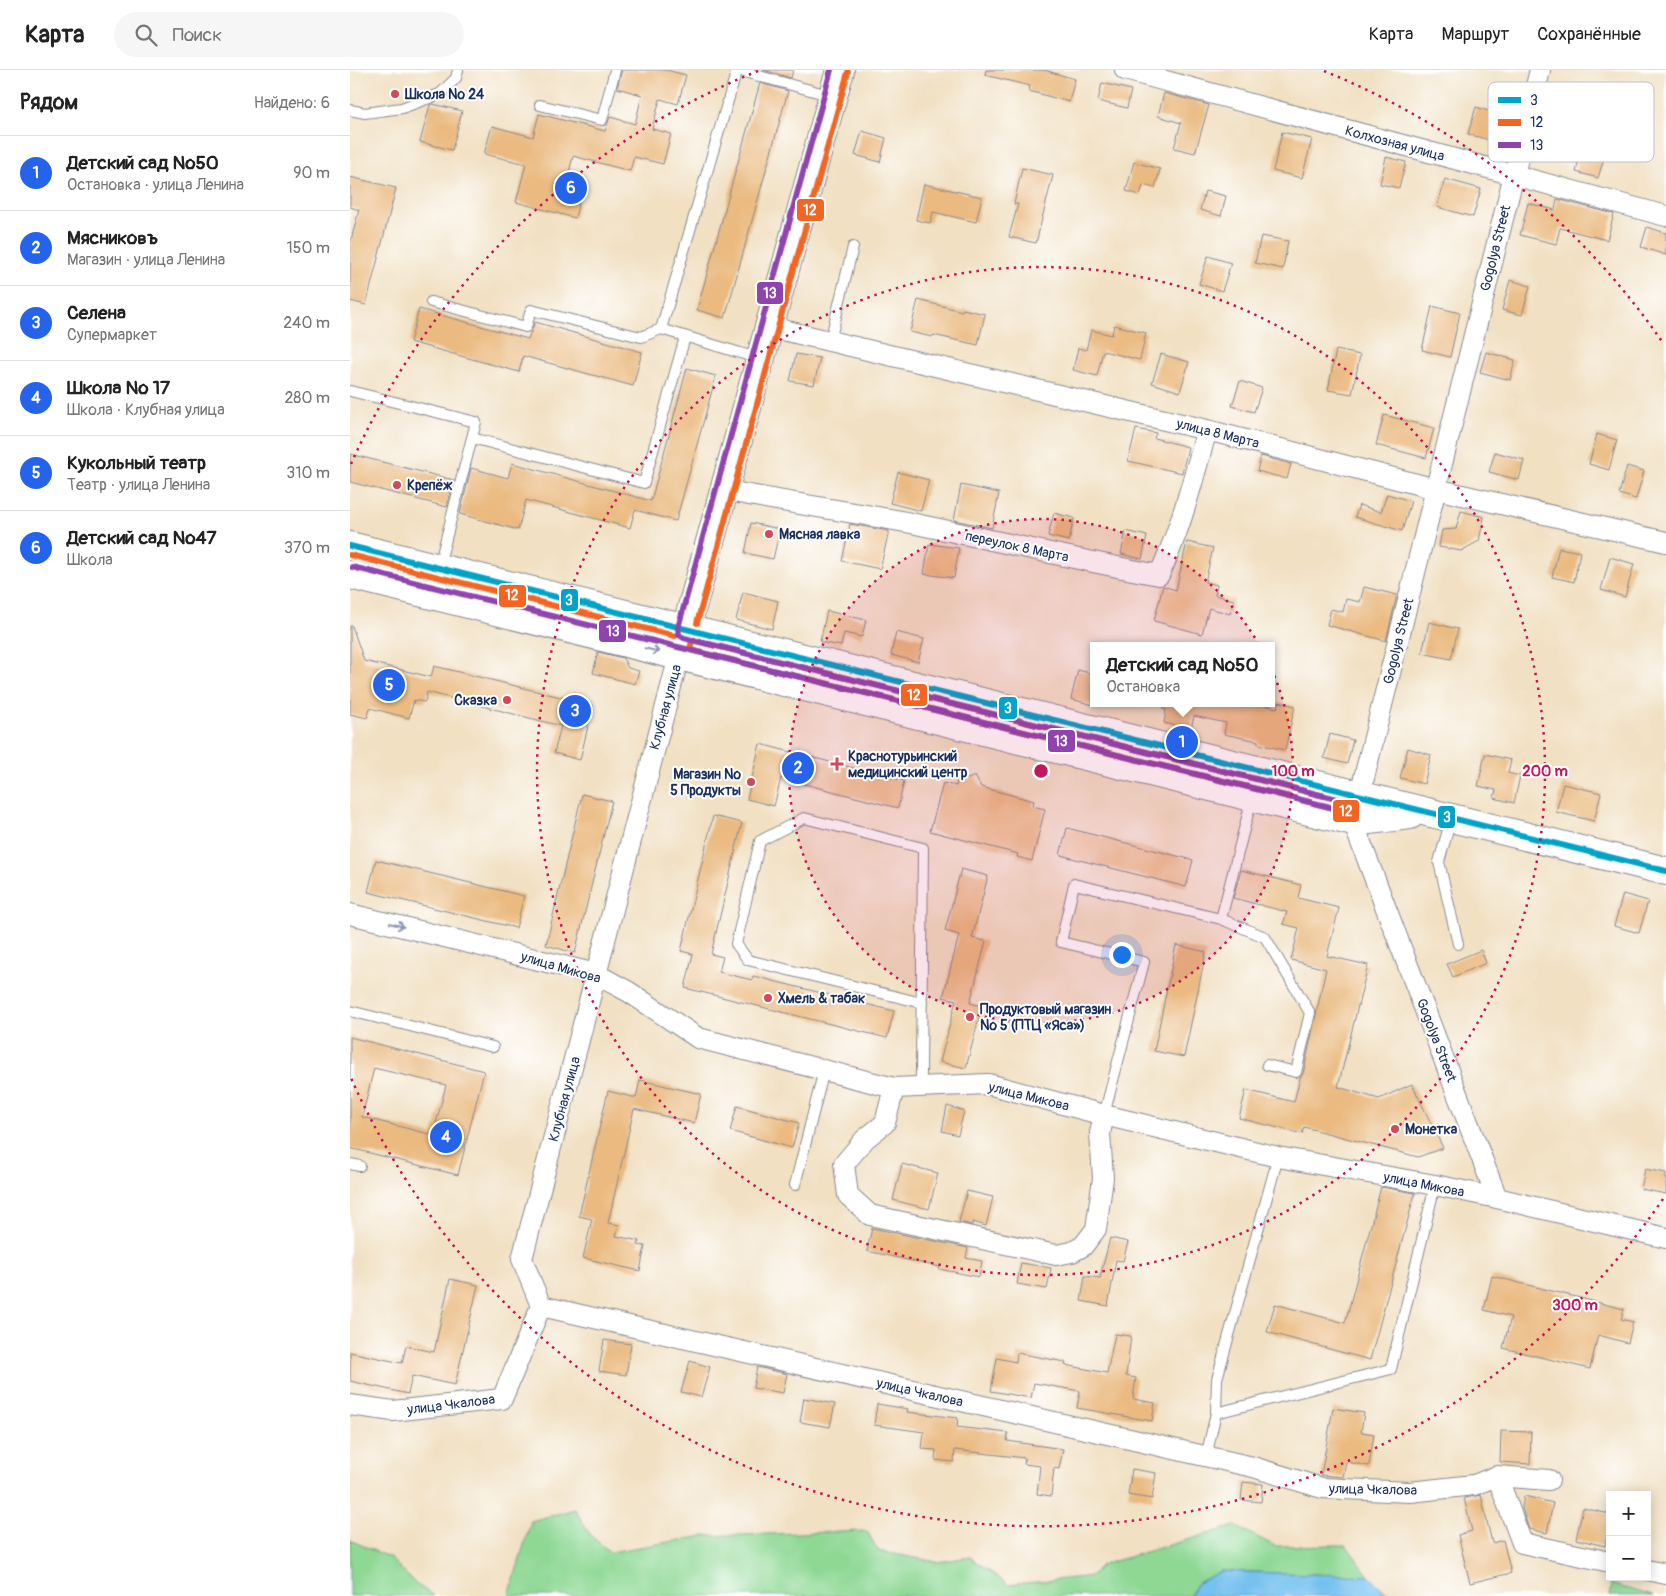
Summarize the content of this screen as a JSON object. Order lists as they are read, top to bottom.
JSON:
{
  "streets": {
    "main road": ["Клубная улица"],
    "street": [
      "Колхозная улица",
      "Gogolya Street",
      "улица 8 Марта",
      "переулок 8 Марта",
      "улица Микова",
      "улица Чкалова"
    ]
  },
  "crossings": [
    ["Колхозная улица", "Gogolya Street"],
    ["Gogolya Street", "улица 8 Марта"],
    ["Gogolya Street", "улица Микова"],
    ["улица 8 Марта", "переулок 8 Марта"],
    ["улица 8 Марта", "Клубная улица"],
    ["переулок 8 Марта", "Клубная улица"],
    ["Клубная улица", "улица Микова"],
    ["Клубная улица", "улица Чкалова"]
  ],
  "places": {
    "other": [
      "Школа № 24",
      "Крепёж",
      "Мясная лавка",
      "Сказка",
      "Магазин № 5 Продукты",
      "Хмель & табак",
      "Продуктовый магазин № 5 (ПТЦ «Яса»)",
      "Монетка"
    ],
    "health": ["Краснотурьинский медицинский центр"]
  },
  "lines": ["transit line 13", "transit line 12", "transit line 3"],
  "legend": ["3", "12", "13"],
  "page": {
    "header": "Карта",
    "search": "Поиск",
    "nav": ["Карта", "Маршрут", "Сохранённые"],
    "heading": ["Рядом", "Найдено: 6"],
    "list": [
      {
        "mark": "1",
        "name": "Детский сад №50",
        "note": "Остановка · улица Ленина",
        "value": "90 m"
      },
      {
        "mark": "2",
        "name": "Мясниковъ",
        "note": "Магазин · улица Ленина",
        "value": "150 m"
      },
      {
        "mark": "3",
        "name": "Селена",
        "note": "Супермаркет",
        "value": "240 m"
      },
      {
        "mark": "4",
        "name": "Школа № 17",
        "note": "Школа · Клубная улица",
        "value": "280 m"
      },
      {
        "mark": "5",
        "name": "Кукольный театр",
        "note": "Театр · улица Ленина",
        "value": "310 m"
      },
      {
        "mark": "6",
        "name": "Детский сад №47",
        "note": "Школа",
        "value": "370 m"
      }
    ],
    "pins": [
      "6",
      "5",
      "3",
      "1",
      "2",
      "4"
    ],
    "popup": ["Детский сад №50", "Остановка"],
    "map_buttons": ["+", "−"]
  },
  "rings": ["100 m", "200 m", "300 m"]
}
